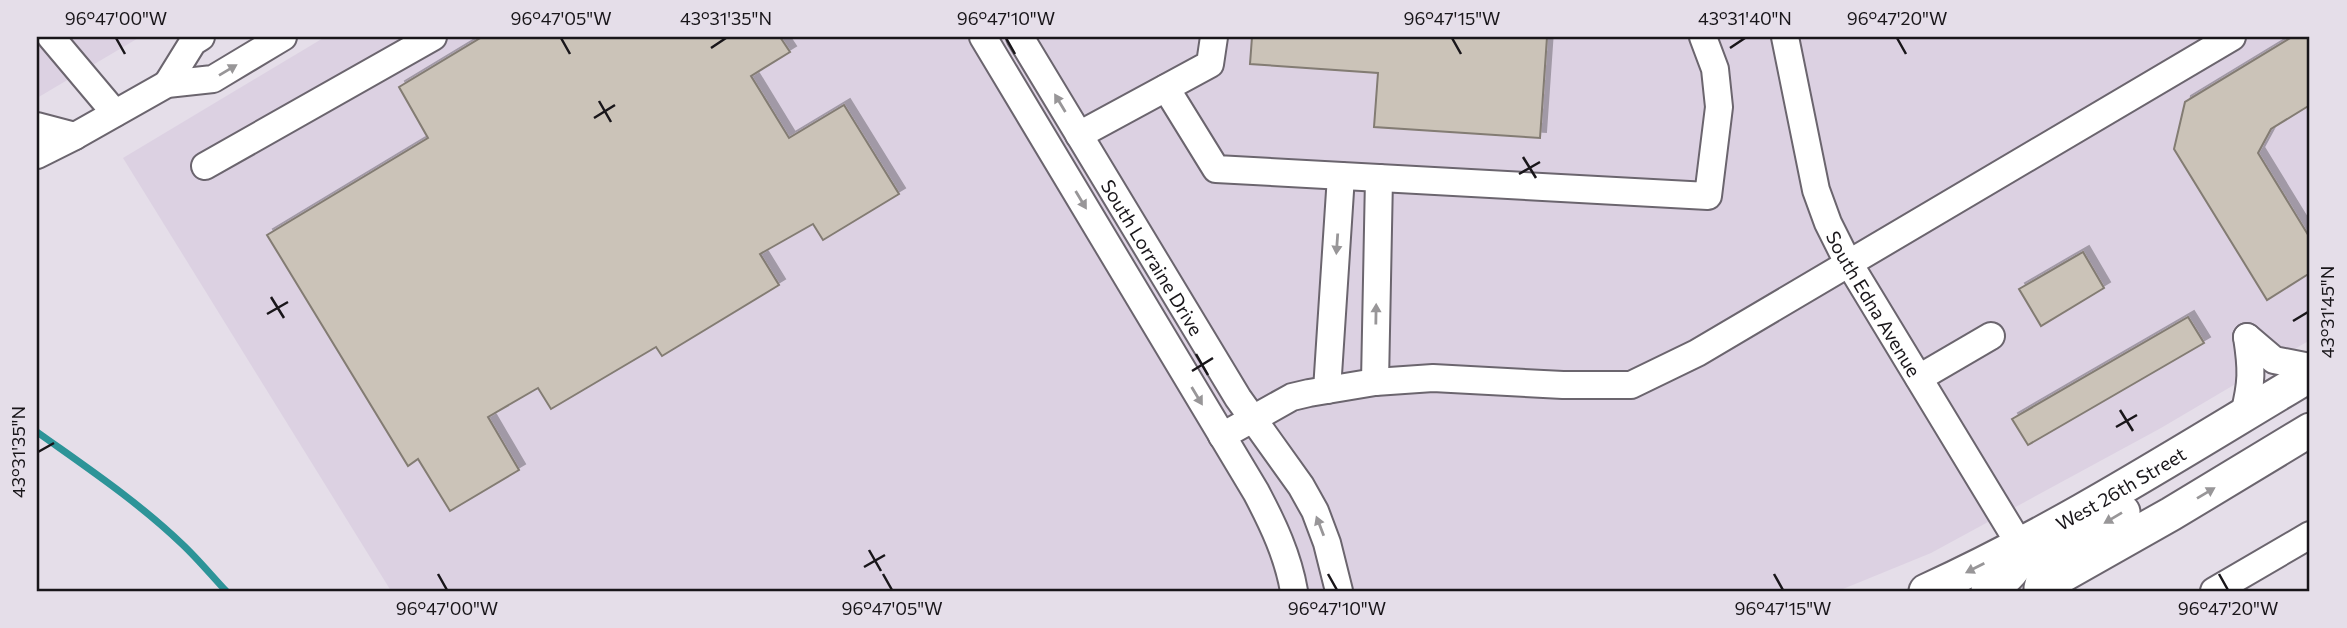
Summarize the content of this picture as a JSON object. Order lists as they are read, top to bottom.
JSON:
{
  "streets": {
    "main road": ["West 26th Street"],
    "street": ["South Lorraine Drive", "South Edna Avenue"]
  },
  "crossings": [
    ["South Edna Avenue", "West 26th Street"]
  ],
  "coordinates": [
    "96°47'00\"W",
    "96°47'05\"W",
    "43°31'35\"N",
    "96°47'10\"W",
    "96°47'15\"W",
    "43°31'40\"N",
    "96°47'20\"W",
    "43°31'45\"N"
  ]
}
